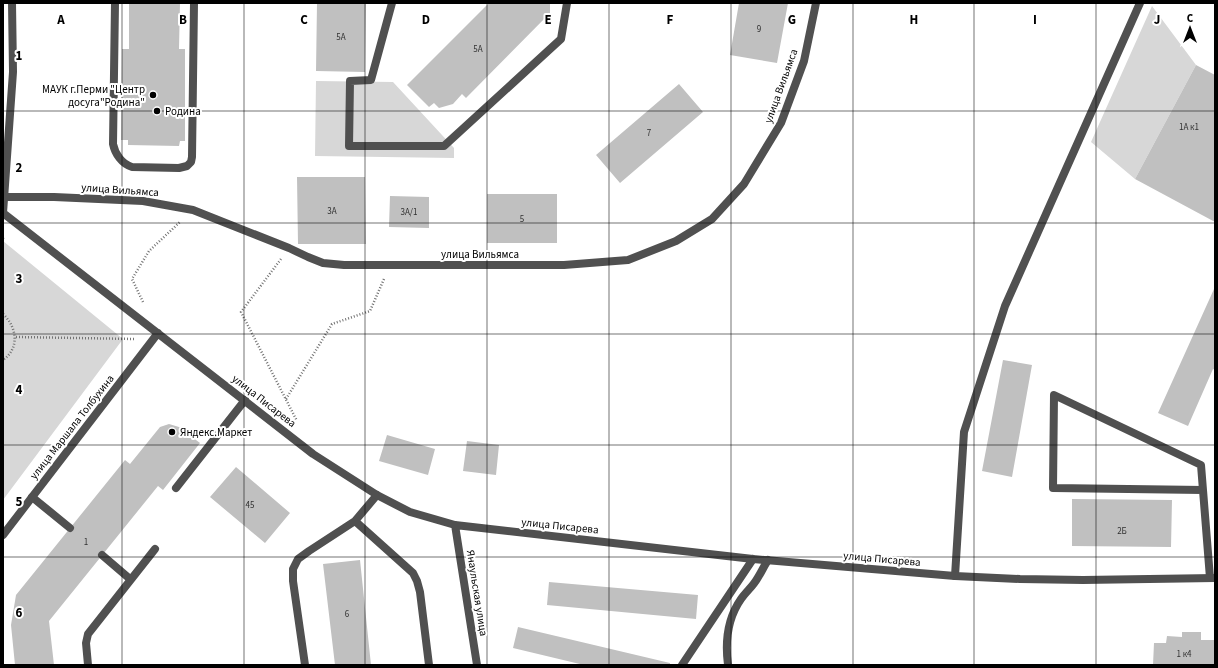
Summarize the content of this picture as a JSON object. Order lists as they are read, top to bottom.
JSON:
{
  "streets": {
    "street": [
      "улица Вильямса",
      "улица Писарева",
      "улица Маршала Толбухина",
      "Янаульская улица"
    ]
  },
  "crossings": [
    ["улица Писарева", "улица Маршала Толбухина"],
    ["улица Писарева", "Янаульская улица"]
  ],
  "places": ["МАУК г.Перми \"Центр досуга\"Родина\"", "Родина", "Яндекс.Маркет"],
  "house_numbers": [
    "9",
    "5А",
    "5А",
    "1А к1",
    "7",
    "3А",
    "3А/1",
    "5",
    "45",
    "2Б",
    "1",
    "6",
    "1 к4"
  ],
  "north": "top",
  "grid": {
    "columns": [
      "A",
      "B",
      "C",
      "D",
      "E",
      "F",
      "G",
      "H",
      "I",
      "J"
    ],
    "rows": [
      "1",
      "2",
      "3",
      "4",
      "5",
      "6"
    ]
  }
}
